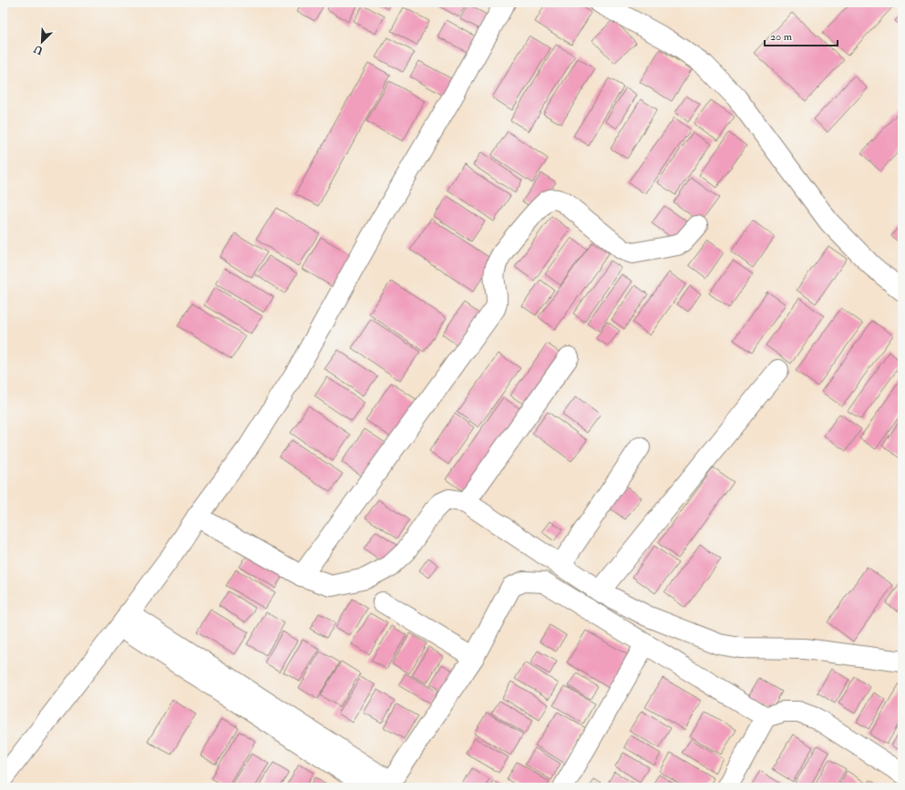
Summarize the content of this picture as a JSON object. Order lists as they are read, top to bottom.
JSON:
{
  "scale_bar": "20 m",
  "north": "bottom left"
}
